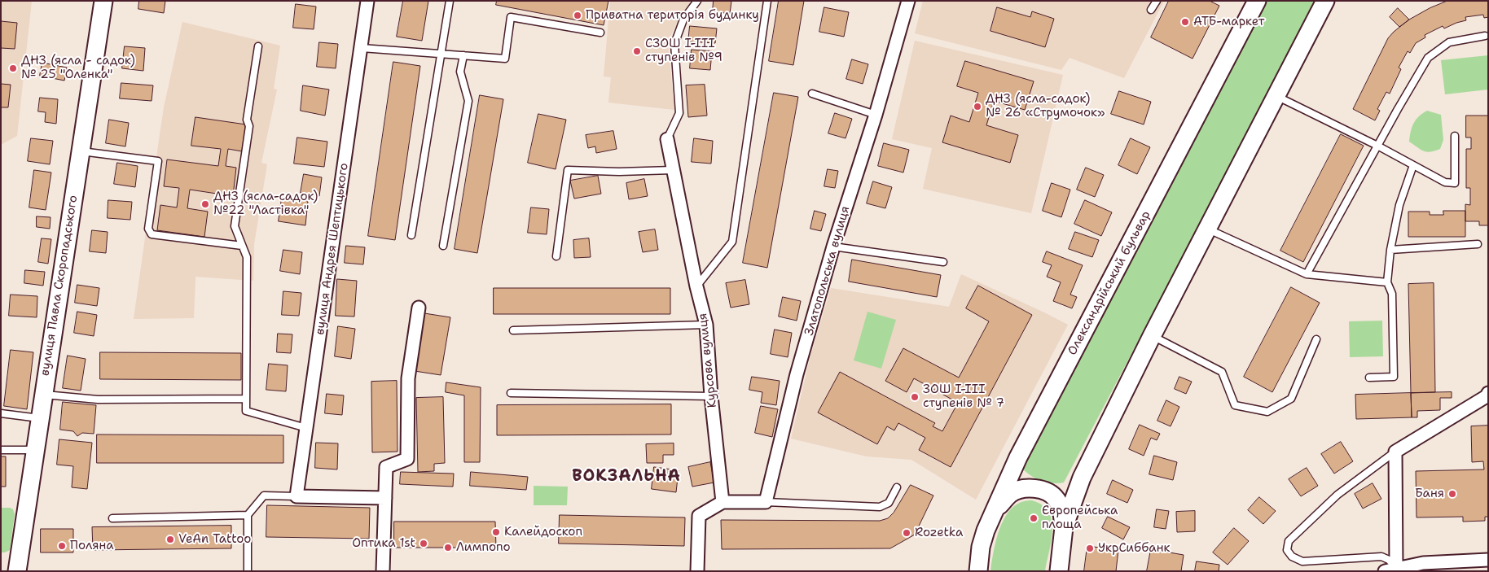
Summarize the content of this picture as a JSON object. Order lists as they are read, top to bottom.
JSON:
{
  "streets": {
    "main road": ["Олександрійський бульвар", "вулиця Павла Скоропадського"],
    "street": ["вулиця Андрея Шептицького", "Златопольська вулиця", "Курсова вулиця"]
  },
  "districts": ["ВОКЗАЛЬНА"],
  "places": [
    "Приватна територія будинку",
    "АТБ-маркет",
    "СЗОШ І-ІІІ ступенів №9",
    "ДНЗ (ясла - садок) № 25 \"Оленка\"",
    "ДНЗ (ясла-садок) № 26 «Струмочок»",
    "ДНЗ (ясла-садок) №22 \"Ластівка\"",
    "ЗОШ І-ІІІ ступенів № 7",
    "Баня",
    "Європейська площа",
    "Калейдоскоп",
    "Rozetka",
    "VeAn Tattoo",
    "Оптика 1st",
    "Поляна",
    "Лимпопо",
    "УкрСиббанк"
  ]
}
